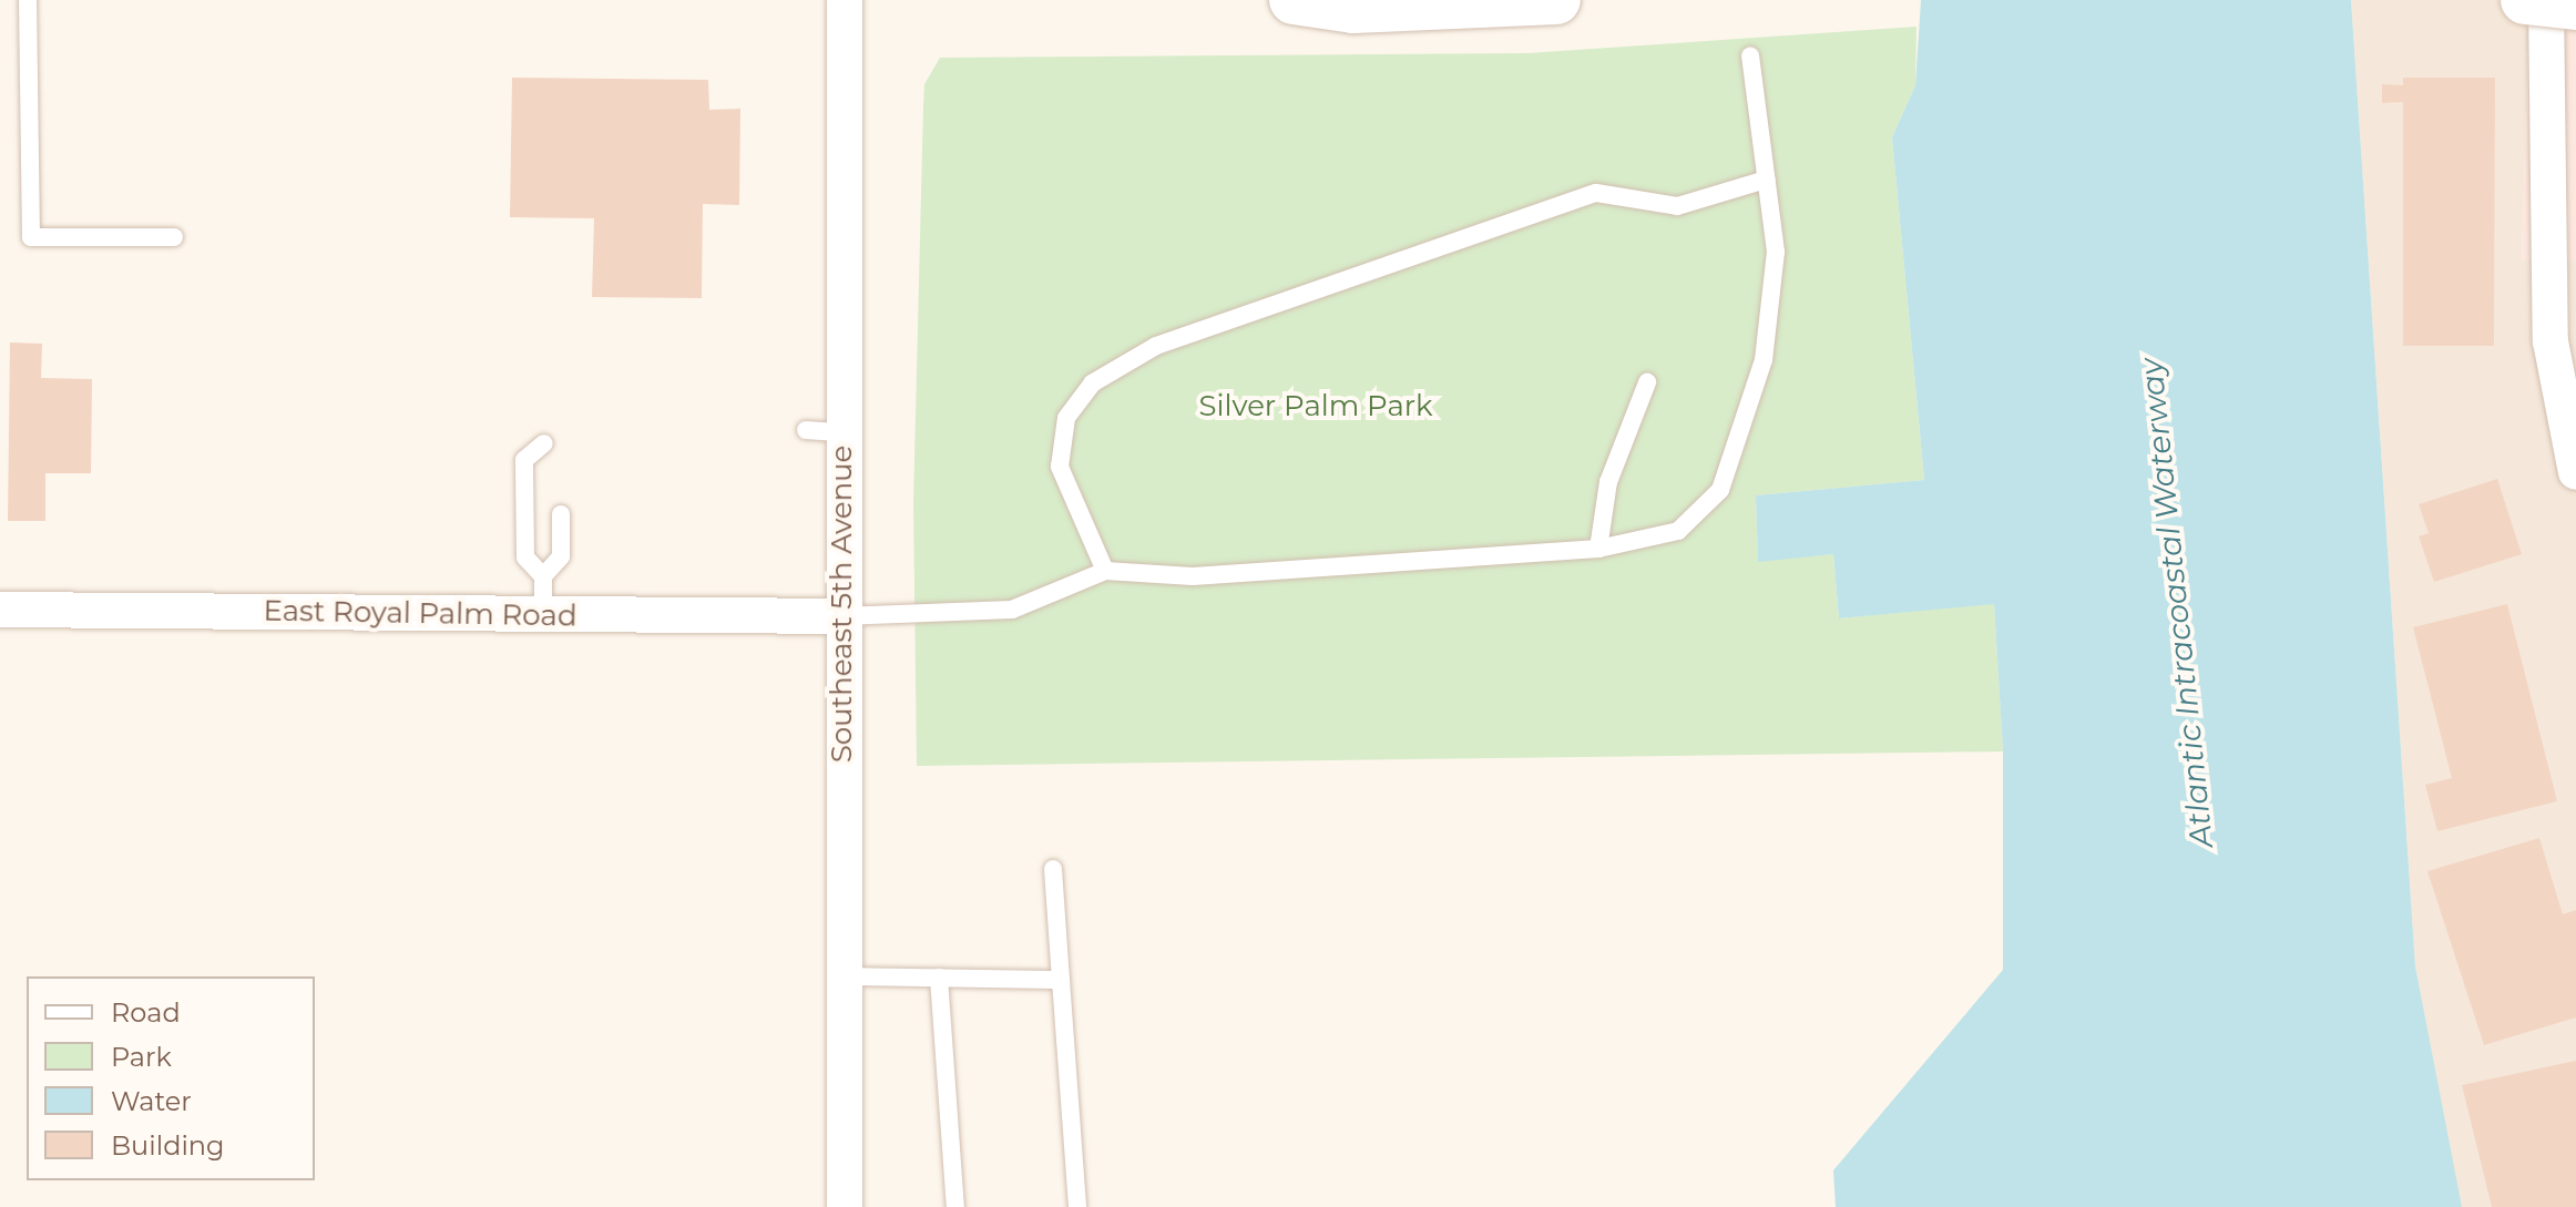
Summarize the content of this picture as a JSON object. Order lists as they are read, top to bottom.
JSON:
{
  "streets": {
    "street": ["Southeast 5th Avenue", "East Royal Palm Road"]
  },
  "crossings": [
    ["Southeast 5th Avenue", "East Royal Palm Road"]
  ],
  "water": ["Atlantic Intracoastal Waterway"],
  "parks": ["Silver Palm Park"],
  "legend": [
    "Road",
    "Park",
    "Water",
    "Building"
  ]
}
